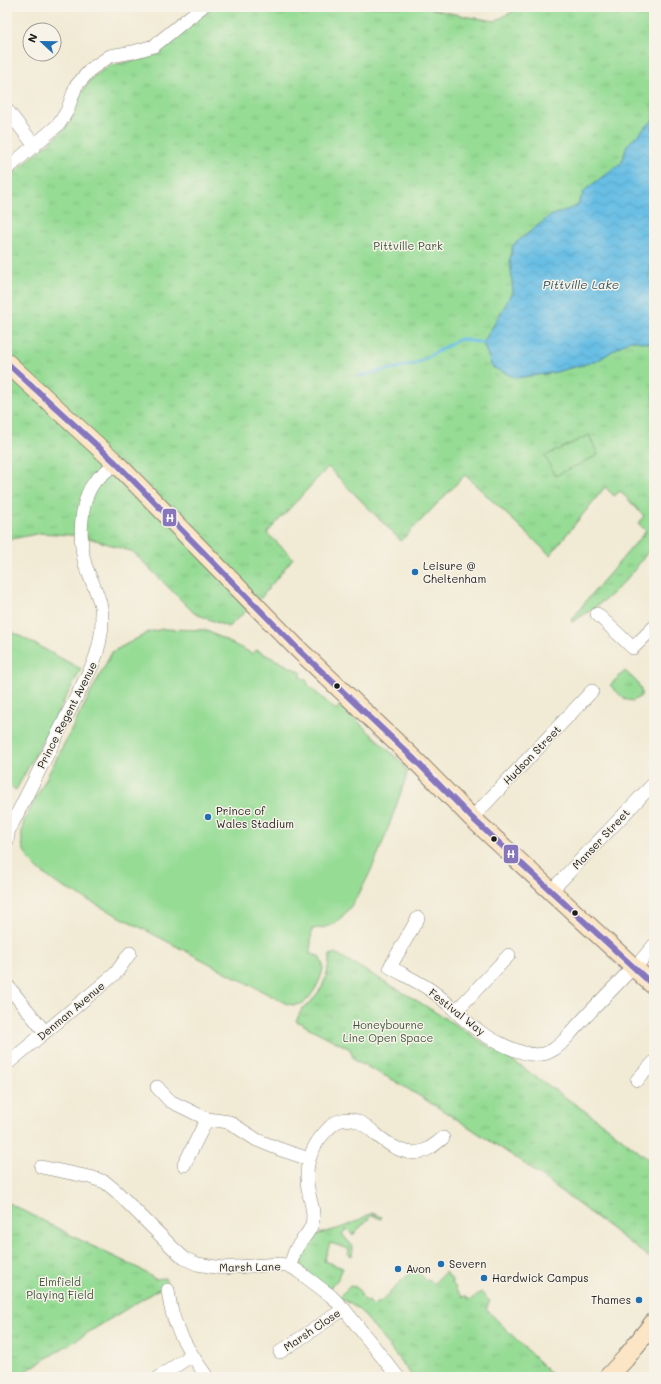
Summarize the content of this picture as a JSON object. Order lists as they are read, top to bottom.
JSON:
{
  "streets": {
    "street": [
      "Prince Regent Avenue",
      "Hudson Street",
      "Manser Street",
      "Denman Avenue",
      "Festival Way",
      "Marsh Lane",
      "Marsh Close"
    ]
  },
  "crossings": [
    ["Marsh Lane", "Marsh Close"]
  ],
  "water": ["Pittville Lake"],
  "parks": ["Pittville Park", "Honeybourne Line Open Space", "Elmfield Playing Field"],
  "places": [
    "Leisure @ Cheltenham",
    "Prince of Wales Stadium",
    "Severn",
    "Avon",
    "Hardwick Campus",
    "Thames"
  ],
  "lines": ["transit line H"],
  "north": "left"
}
